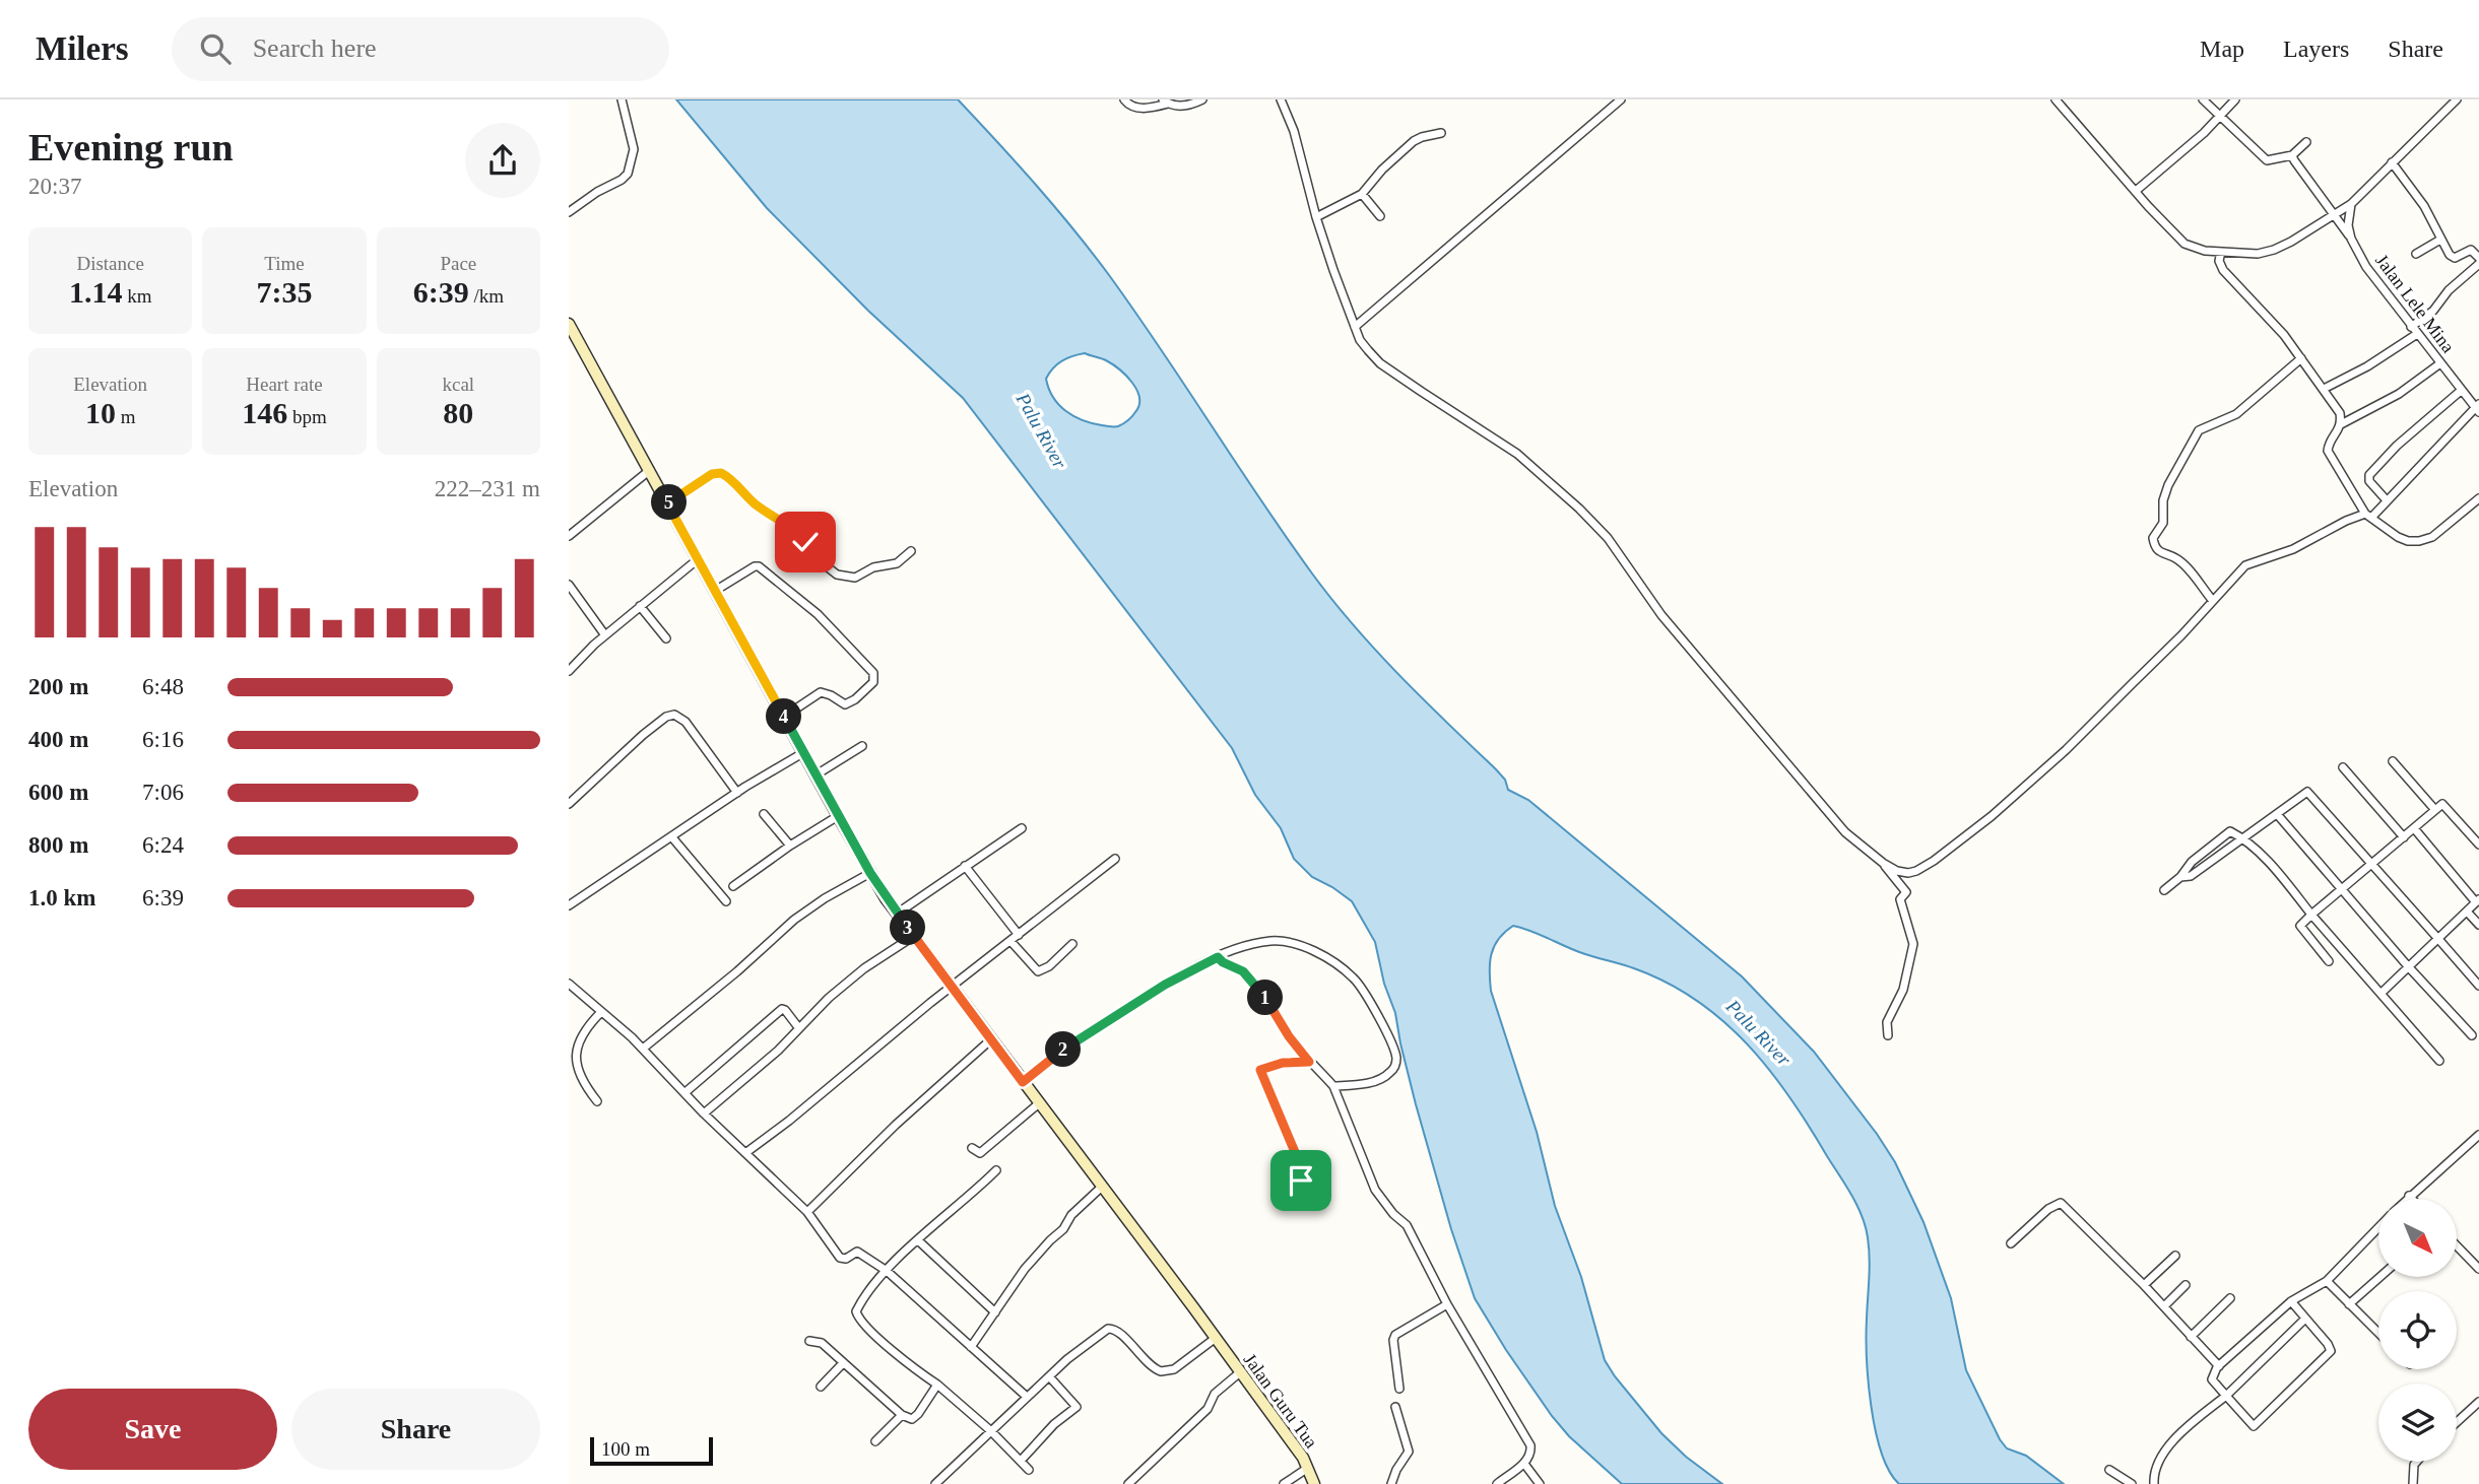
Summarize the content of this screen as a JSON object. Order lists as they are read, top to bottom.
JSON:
{
  "streets": {
    "main road": ["Jalan Guru Tua"],
    "street": ["Jalan Lele Mina"]
  },
  "water": ["Palu River"],
  "scale_bar": "100 m",
  "north": "bottom right",
  "page": {
    "header": "Milers",
    "search": "Search here",
    "nav": ["Map", "Layers", "Share"],
    "heading": ["Evening run", "20:37"],
    "stats": [
      ["Distance", "1.14 km"],
      ["Time", "7:35"],
      ["Pace", "6:39 /km"],
      ["Elevation", "10 m"],
      ["Heart rate", "146 bpm"],
      ["kcal", "80"]
    ],
    "chart": ["Elevation", "222–231 m"],
    "pins": [
      "5",
      "4",
      "3",
      "1",
      "2"
    ],
    "list": [
      {
        "name": "200 m",
        "note": "6:48"
      },
      {
        "name": "400 m",
        "note": "6:16"
      },
      {
        "name": "600 m",
        "note": "7:06"
      },
      {
        "name": "800 m",
        "note": "6:24"
      },
      {
        "name": "1.0 km",
        "note": "6:39"
      }
    ],
    "buttons": ["Save", "Share"],
    "scale": "100 m"
  }
}
